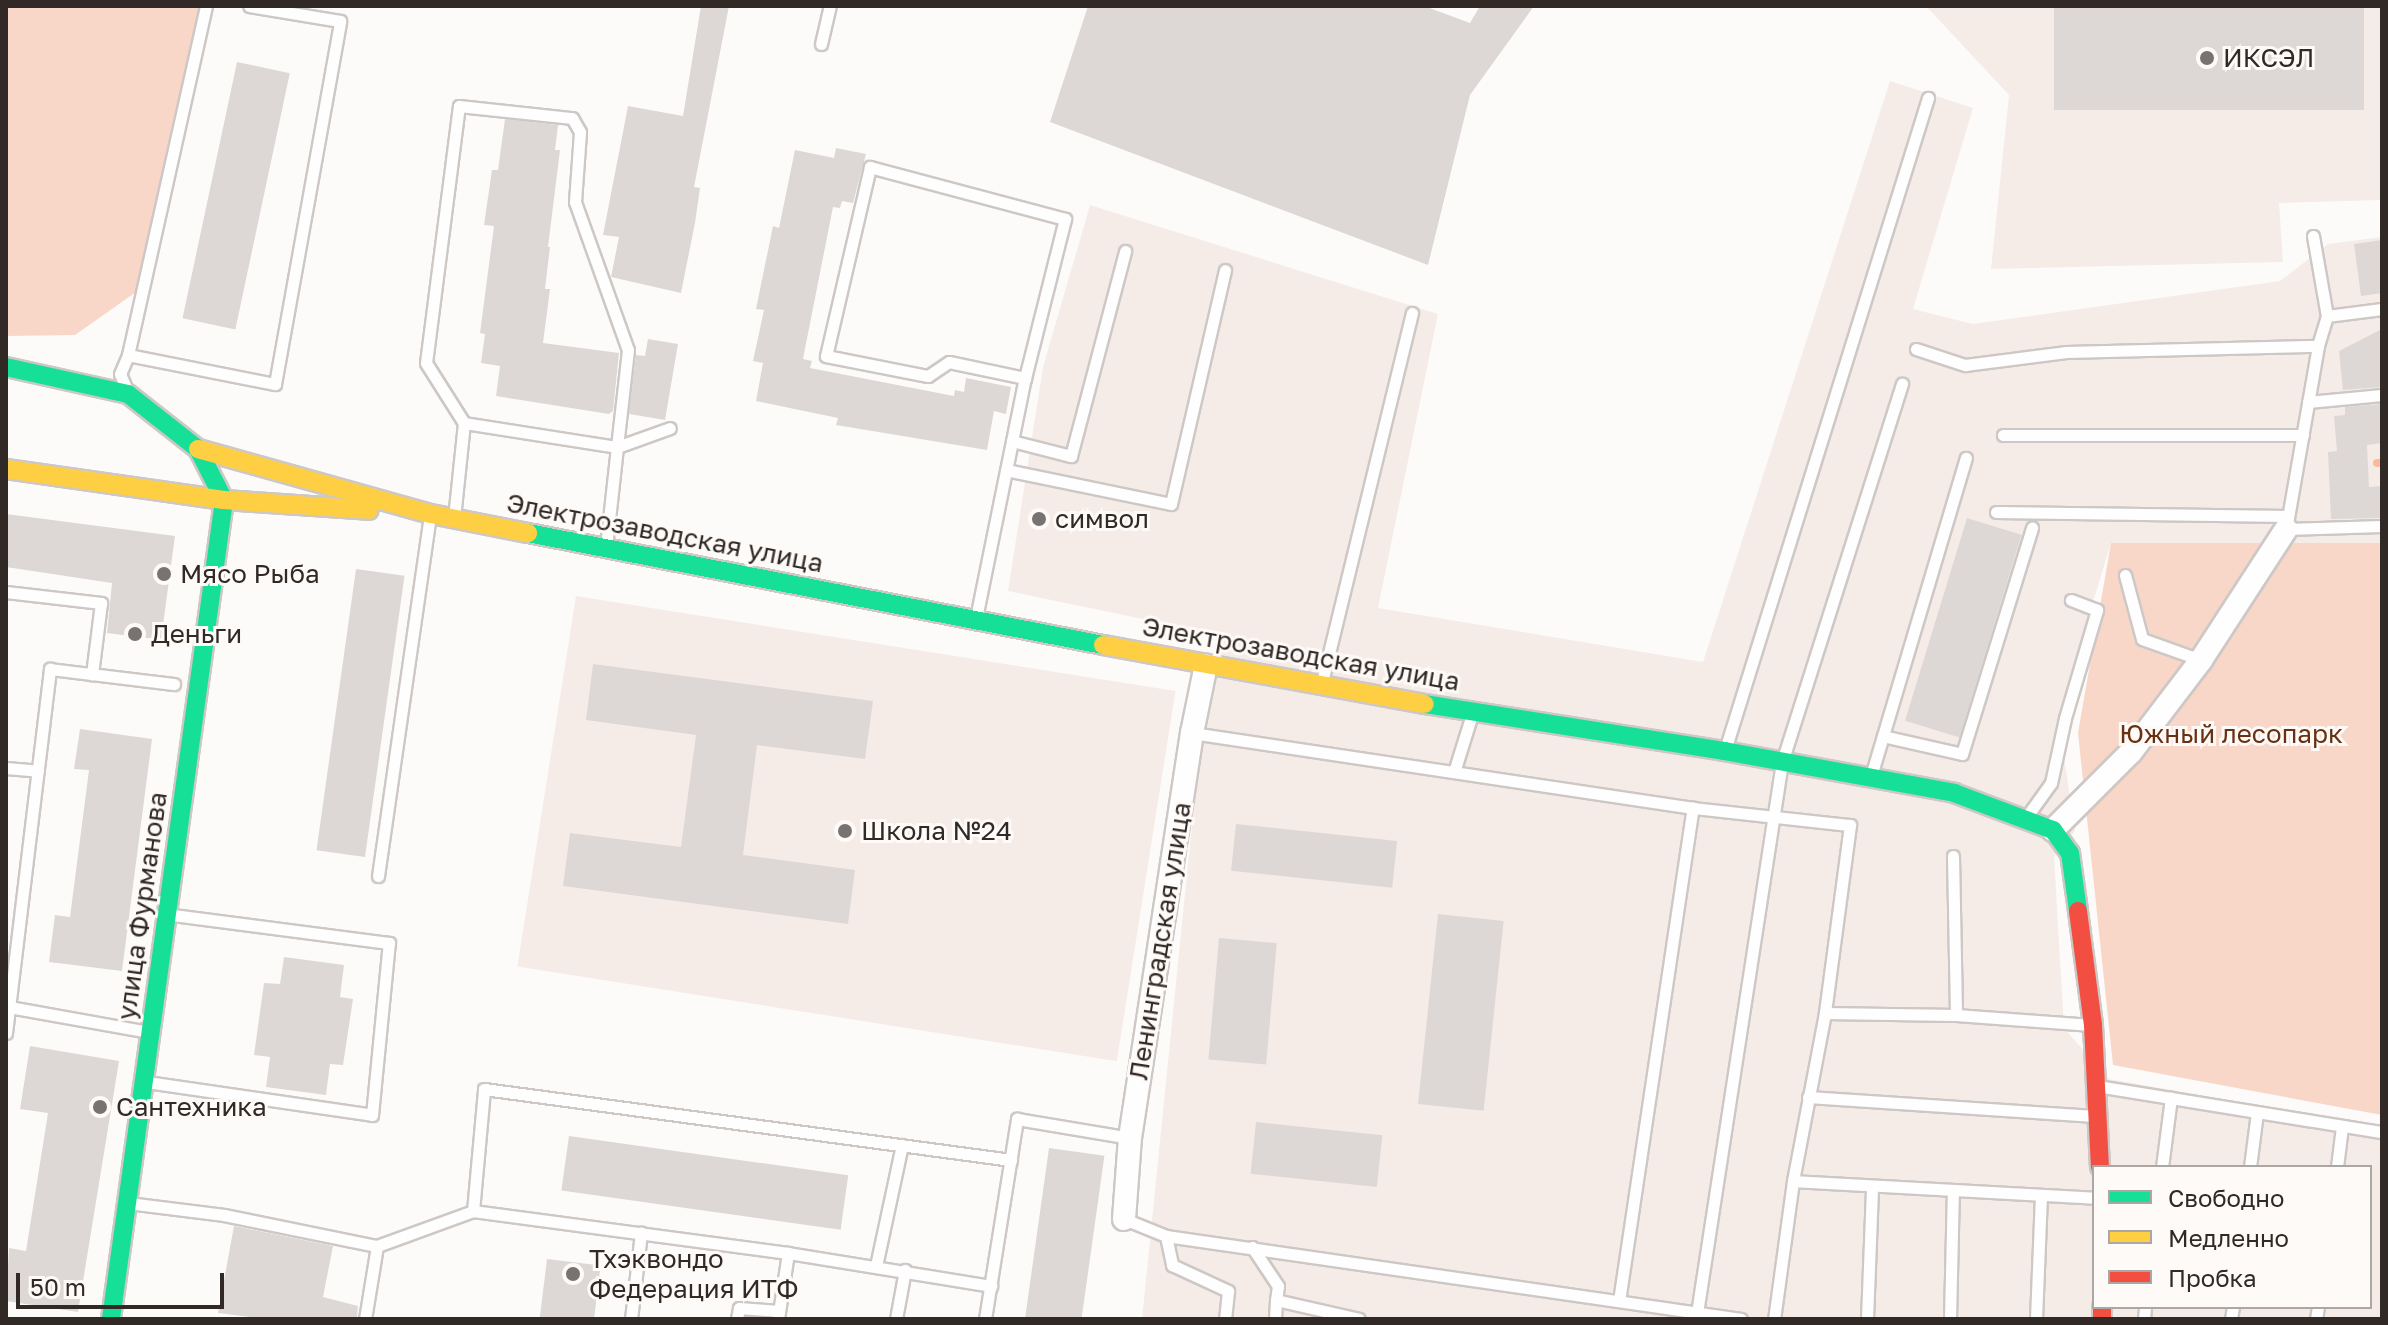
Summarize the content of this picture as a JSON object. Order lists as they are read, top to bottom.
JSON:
{
  "streets": {
    "street": ["Электрозаводская улица", "улица Фурманова", "Ленинградская улица"]
  },
  "crossings": [
    ["Электрозаводская улица", "улица Фурманова"],
    ["Электрозаводская улица", "Ленинградская улица"]
  ],
  "parks": ["Южный лесопарк"],
  "places": [
    "ИКСЭЛ",
    "символ",
    "Мясо Рыба",
    "Деньги",
    "Школа №24",
    "Сантехника",
    "Тхэквондо Федерация ИТФ"
  ],
  "legend": ["Свободно", "Медленно", "Пробка"],
  "scale_bar": "50 m"
}
